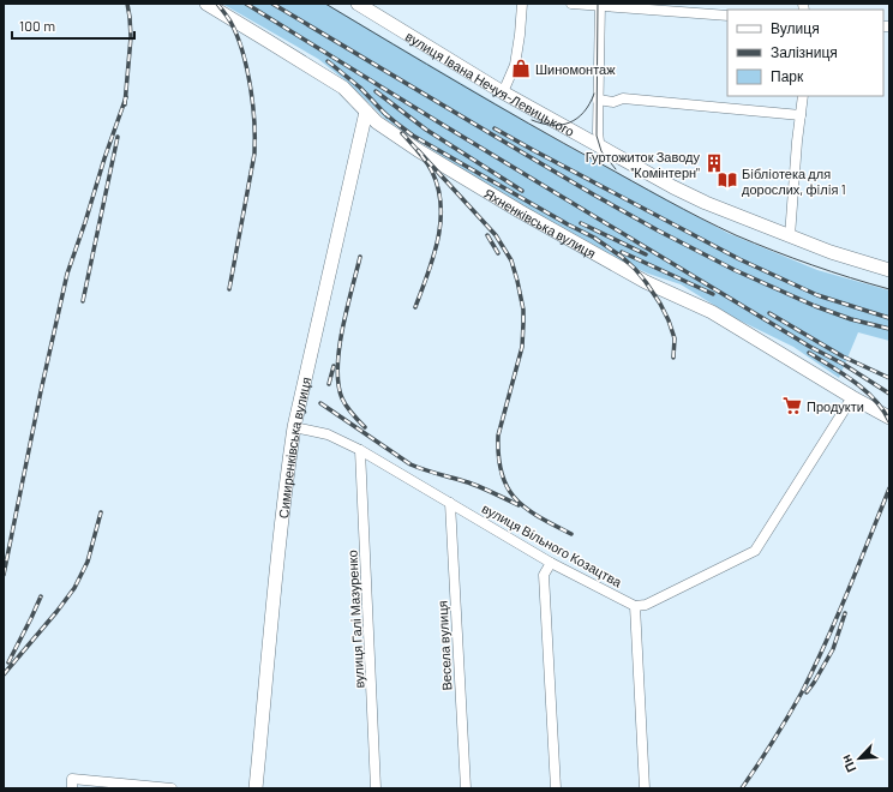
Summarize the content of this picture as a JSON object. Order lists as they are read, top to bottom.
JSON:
{
  "streets": {
    "main road": ["вулиця Івана Нечуя-Левицького", "Яхненківська вулиця", "Симиренківська вулиця"],
    "street": ["вулиця Вільного Козацтва", "вулиця Галі Мазуренко", "Весела вулиця"]
  },
  "crossings": [
    ["Яхненківська вулиця", "Симиренківська вулиця"],
    ["Симиренківська вулиця", "вулиця Вільного Козацтва"],
    ["вулиця Вільного Козацтва", "вулиця Галі Мазуренко"],
    ["вулиця Вільного Козацтва", "Весела вулиця"]
  ],
  "places": {
    "shop": ["Шиномонтаж"],
    "building": ["Гуртожиток Заводу \"Комінтерн\""],
    "library": ["Бiблiотека для дорослих, фiлiя 1"],
    "supermarket": ["Продукти"]
  },
  "legend": ["Вулиця", "Залізниця", "Парк"],
  "scale_bar": "100 m",
  "north": "bottom left"
}
